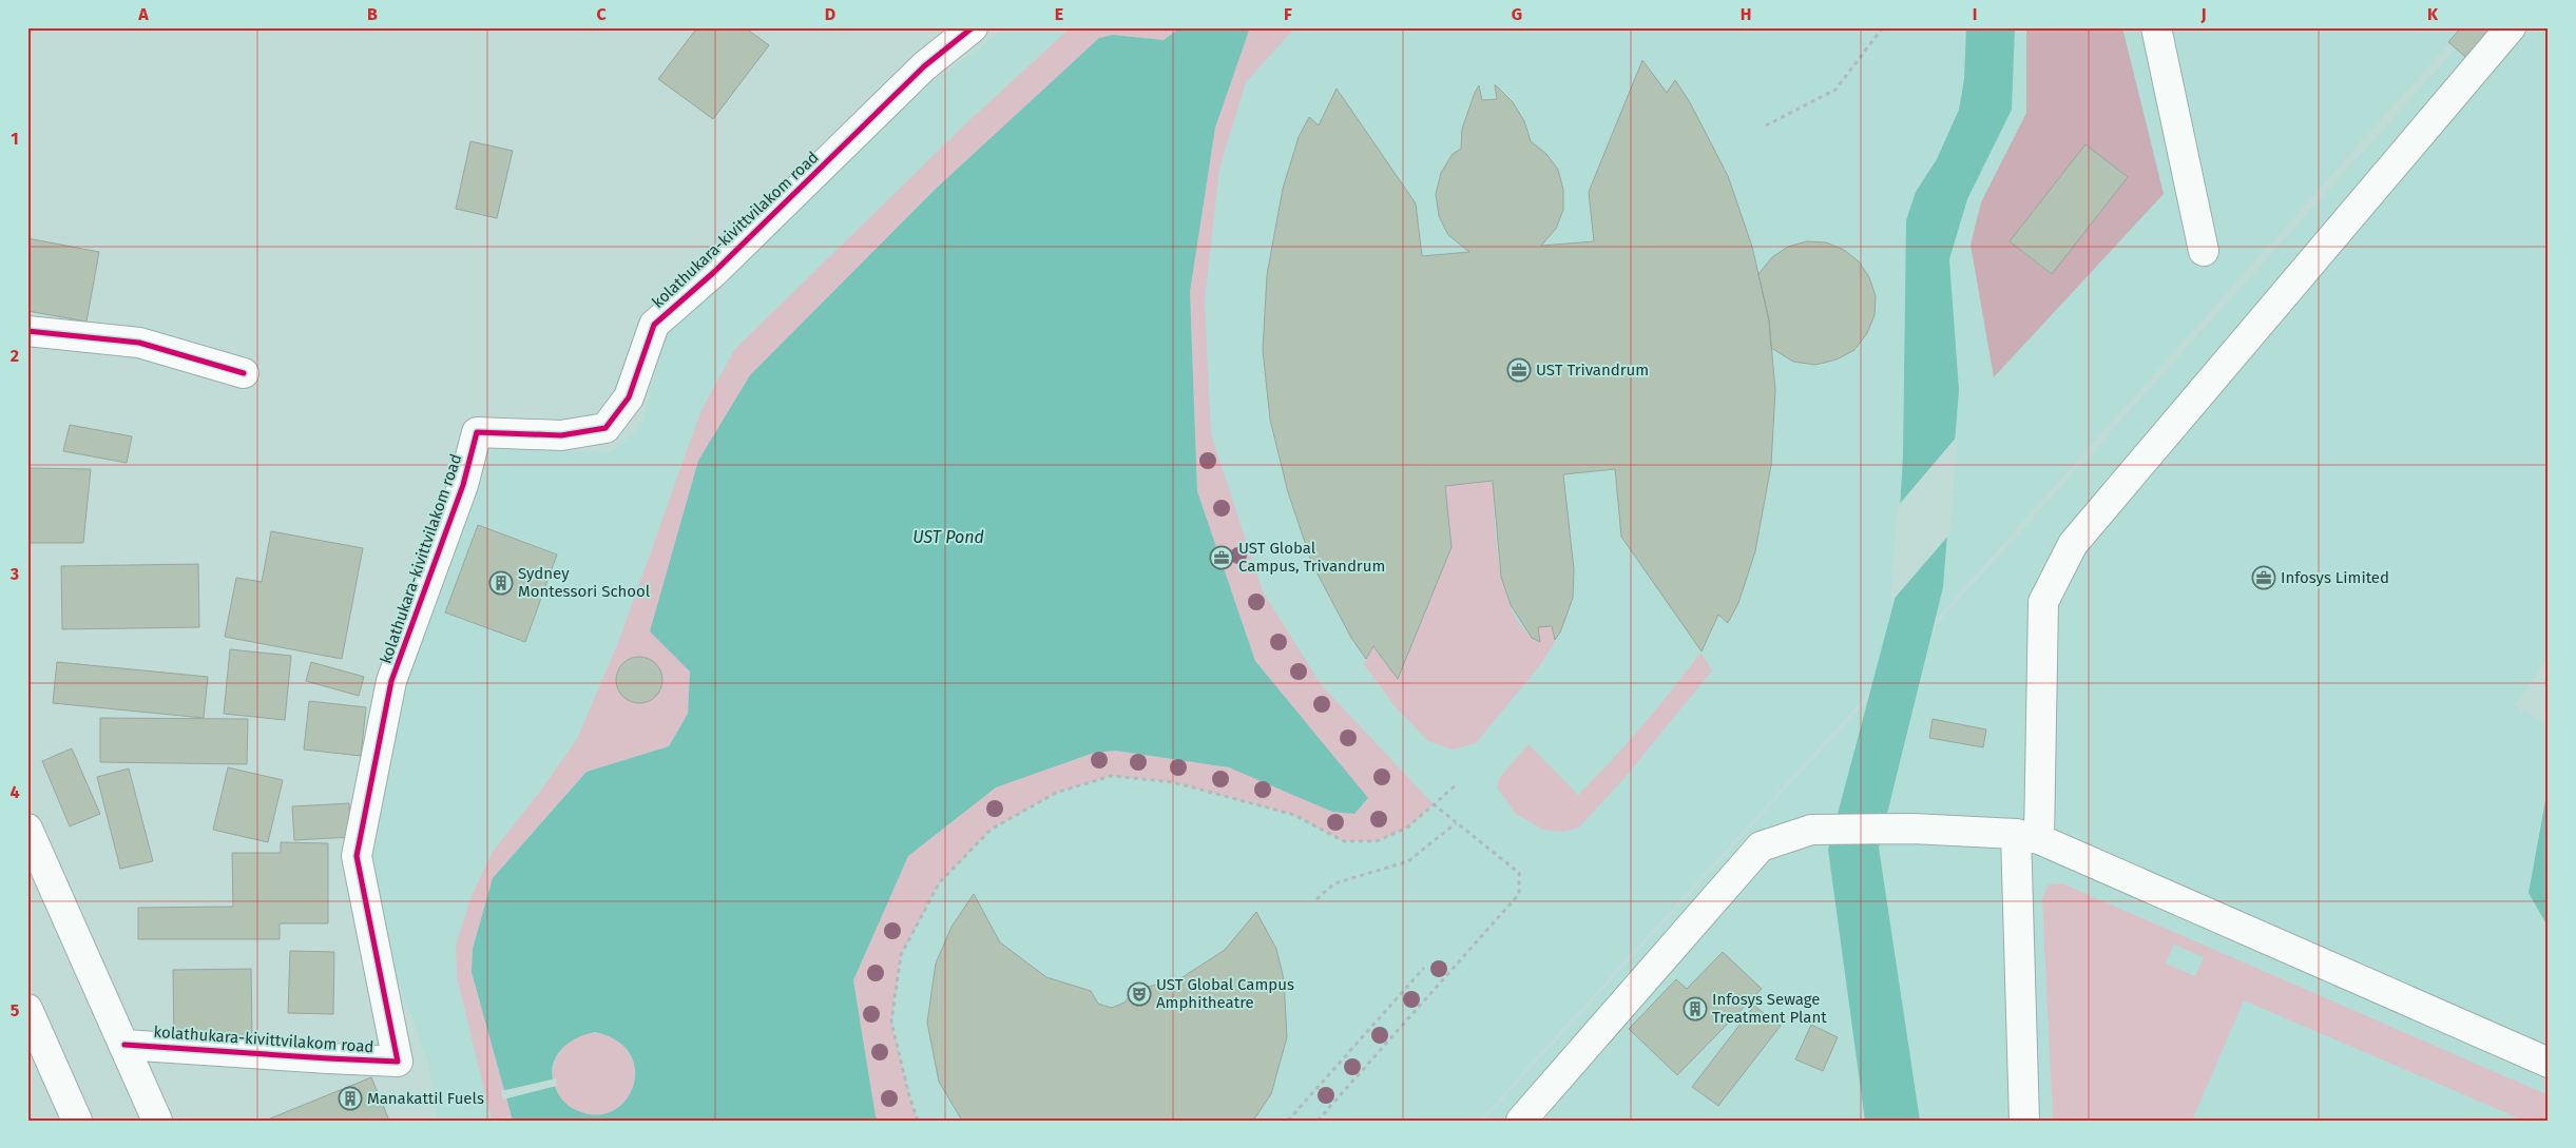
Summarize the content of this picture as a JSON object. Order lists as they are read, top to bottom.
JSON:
{
  "streets": {
    "main road": ["kolathukara-kivittvilakom road"]
  },
  "water": ["UST Pond"],
  "places": {
    "office": ["UST Trivandrum", "UST Global Campus, Trivandrum", "Infosys Limited"],
    "building": ["Sydney Montessori School", "Infosys Sewage Treatment Plant", "Manakattil Fuels"],
    "theatre": ["UST Global Campus Amphitheatre"]
  },
  "grid": {
    "columns": [
      "A",
      "B",
      "C",
      "D",
      "E",
      "F",
      "G",
      "H",
      "I",
      "J",
      "K"
    ],
    "rows": [
      "1",
      "2",
      "3",
      "4",
      "5"
    ]
  }
}
